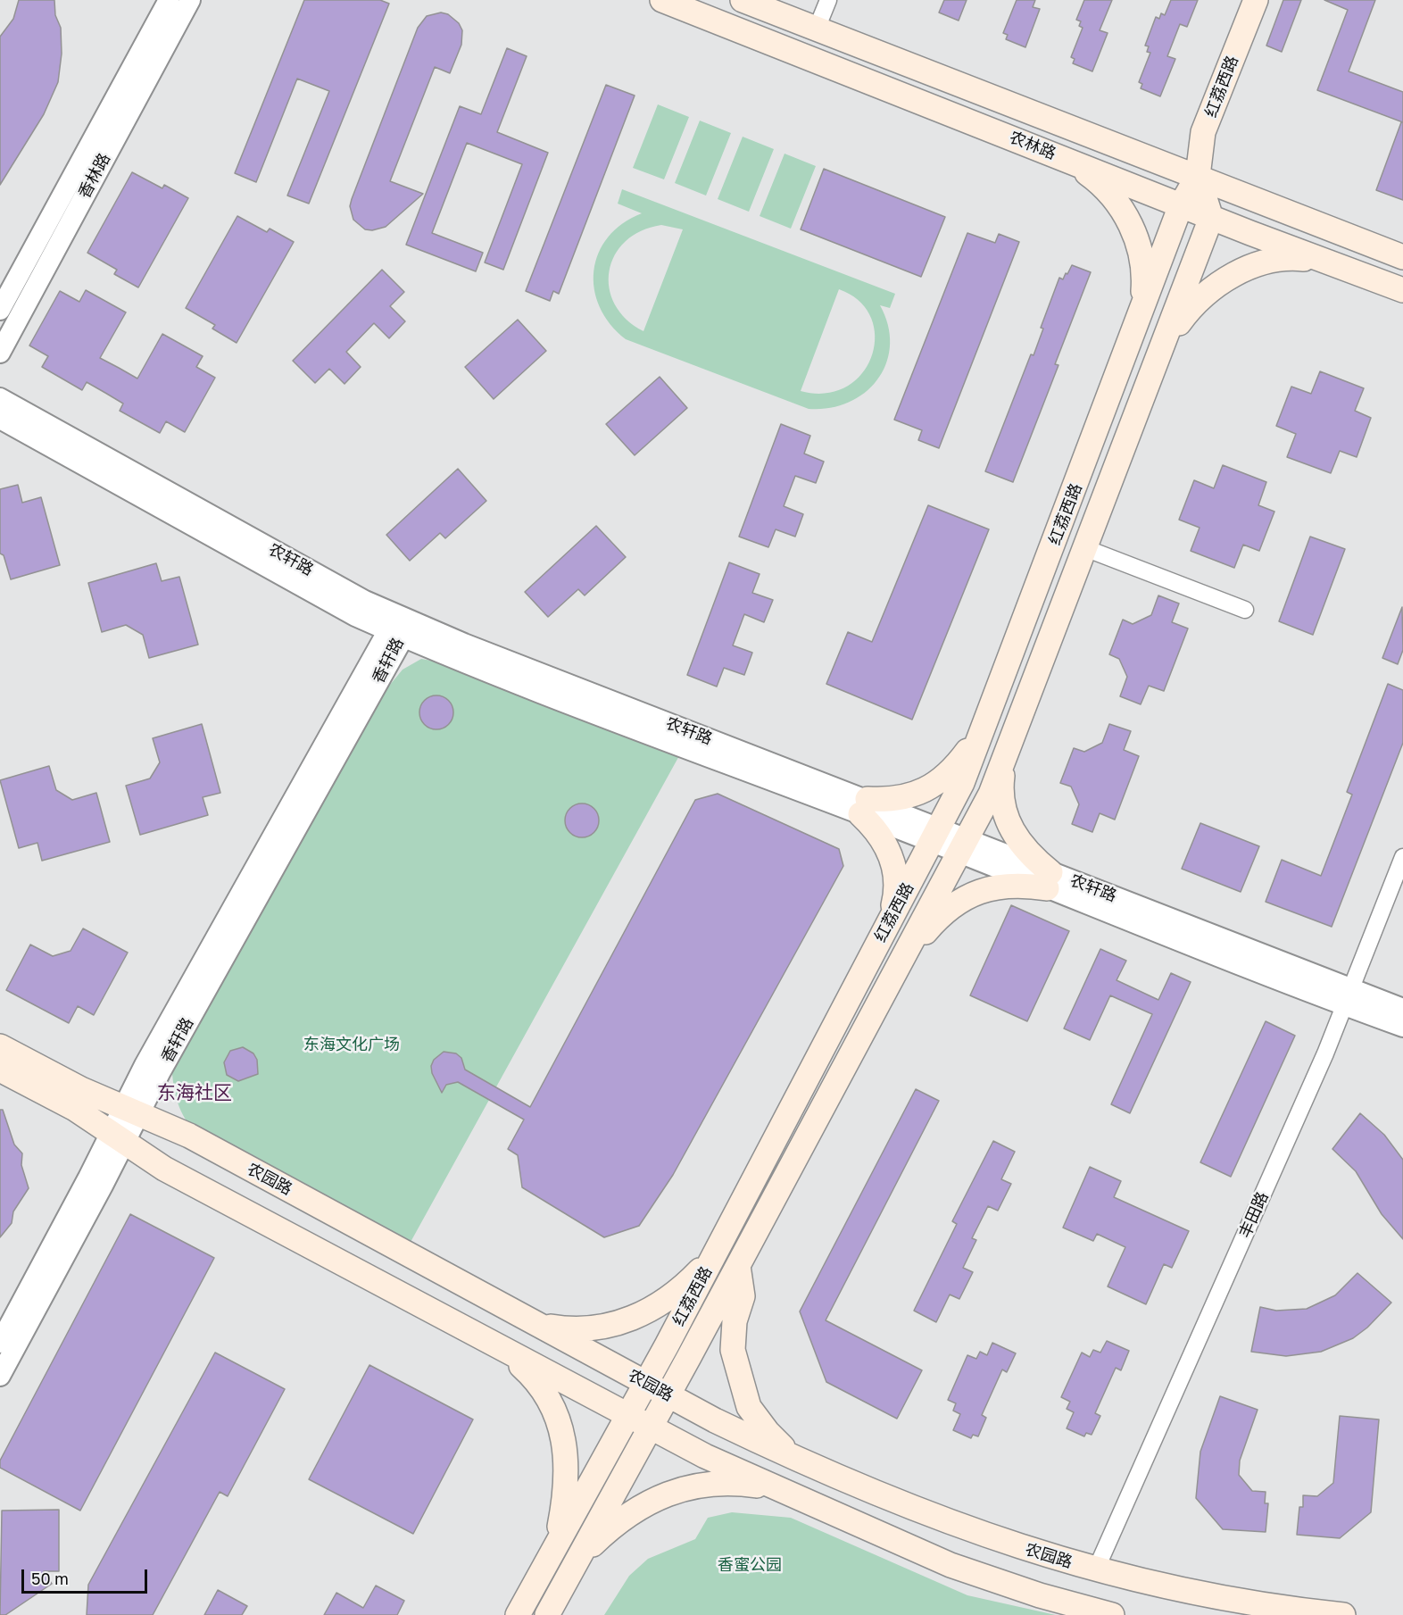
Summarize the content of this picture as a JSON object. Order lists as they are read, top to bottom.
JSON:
{
  "streets": {
    "main road": ["红荔西路", "农林路", "农园路"],
    "street": [
      "香林路",
      "农轩路",
      "香轩路",
      "丰田路"
    ]
  },
  "crossings": [
    ["红荔西路", "农林路"],
    ["红荔西路", "农轩路"],
    ["红荔西路", "农园路"],
    ["农轩路", "香轩路"],
    ["农轩路", "丰田路"],
    ["香轩路", "农园路"],
    ["农园路", "丰田路"]
  ],
  "districts": ["东海社区"],
  "parks": ["东海文化广场", "香蜜公园"],
  "scale_bar": "50 m"
}
